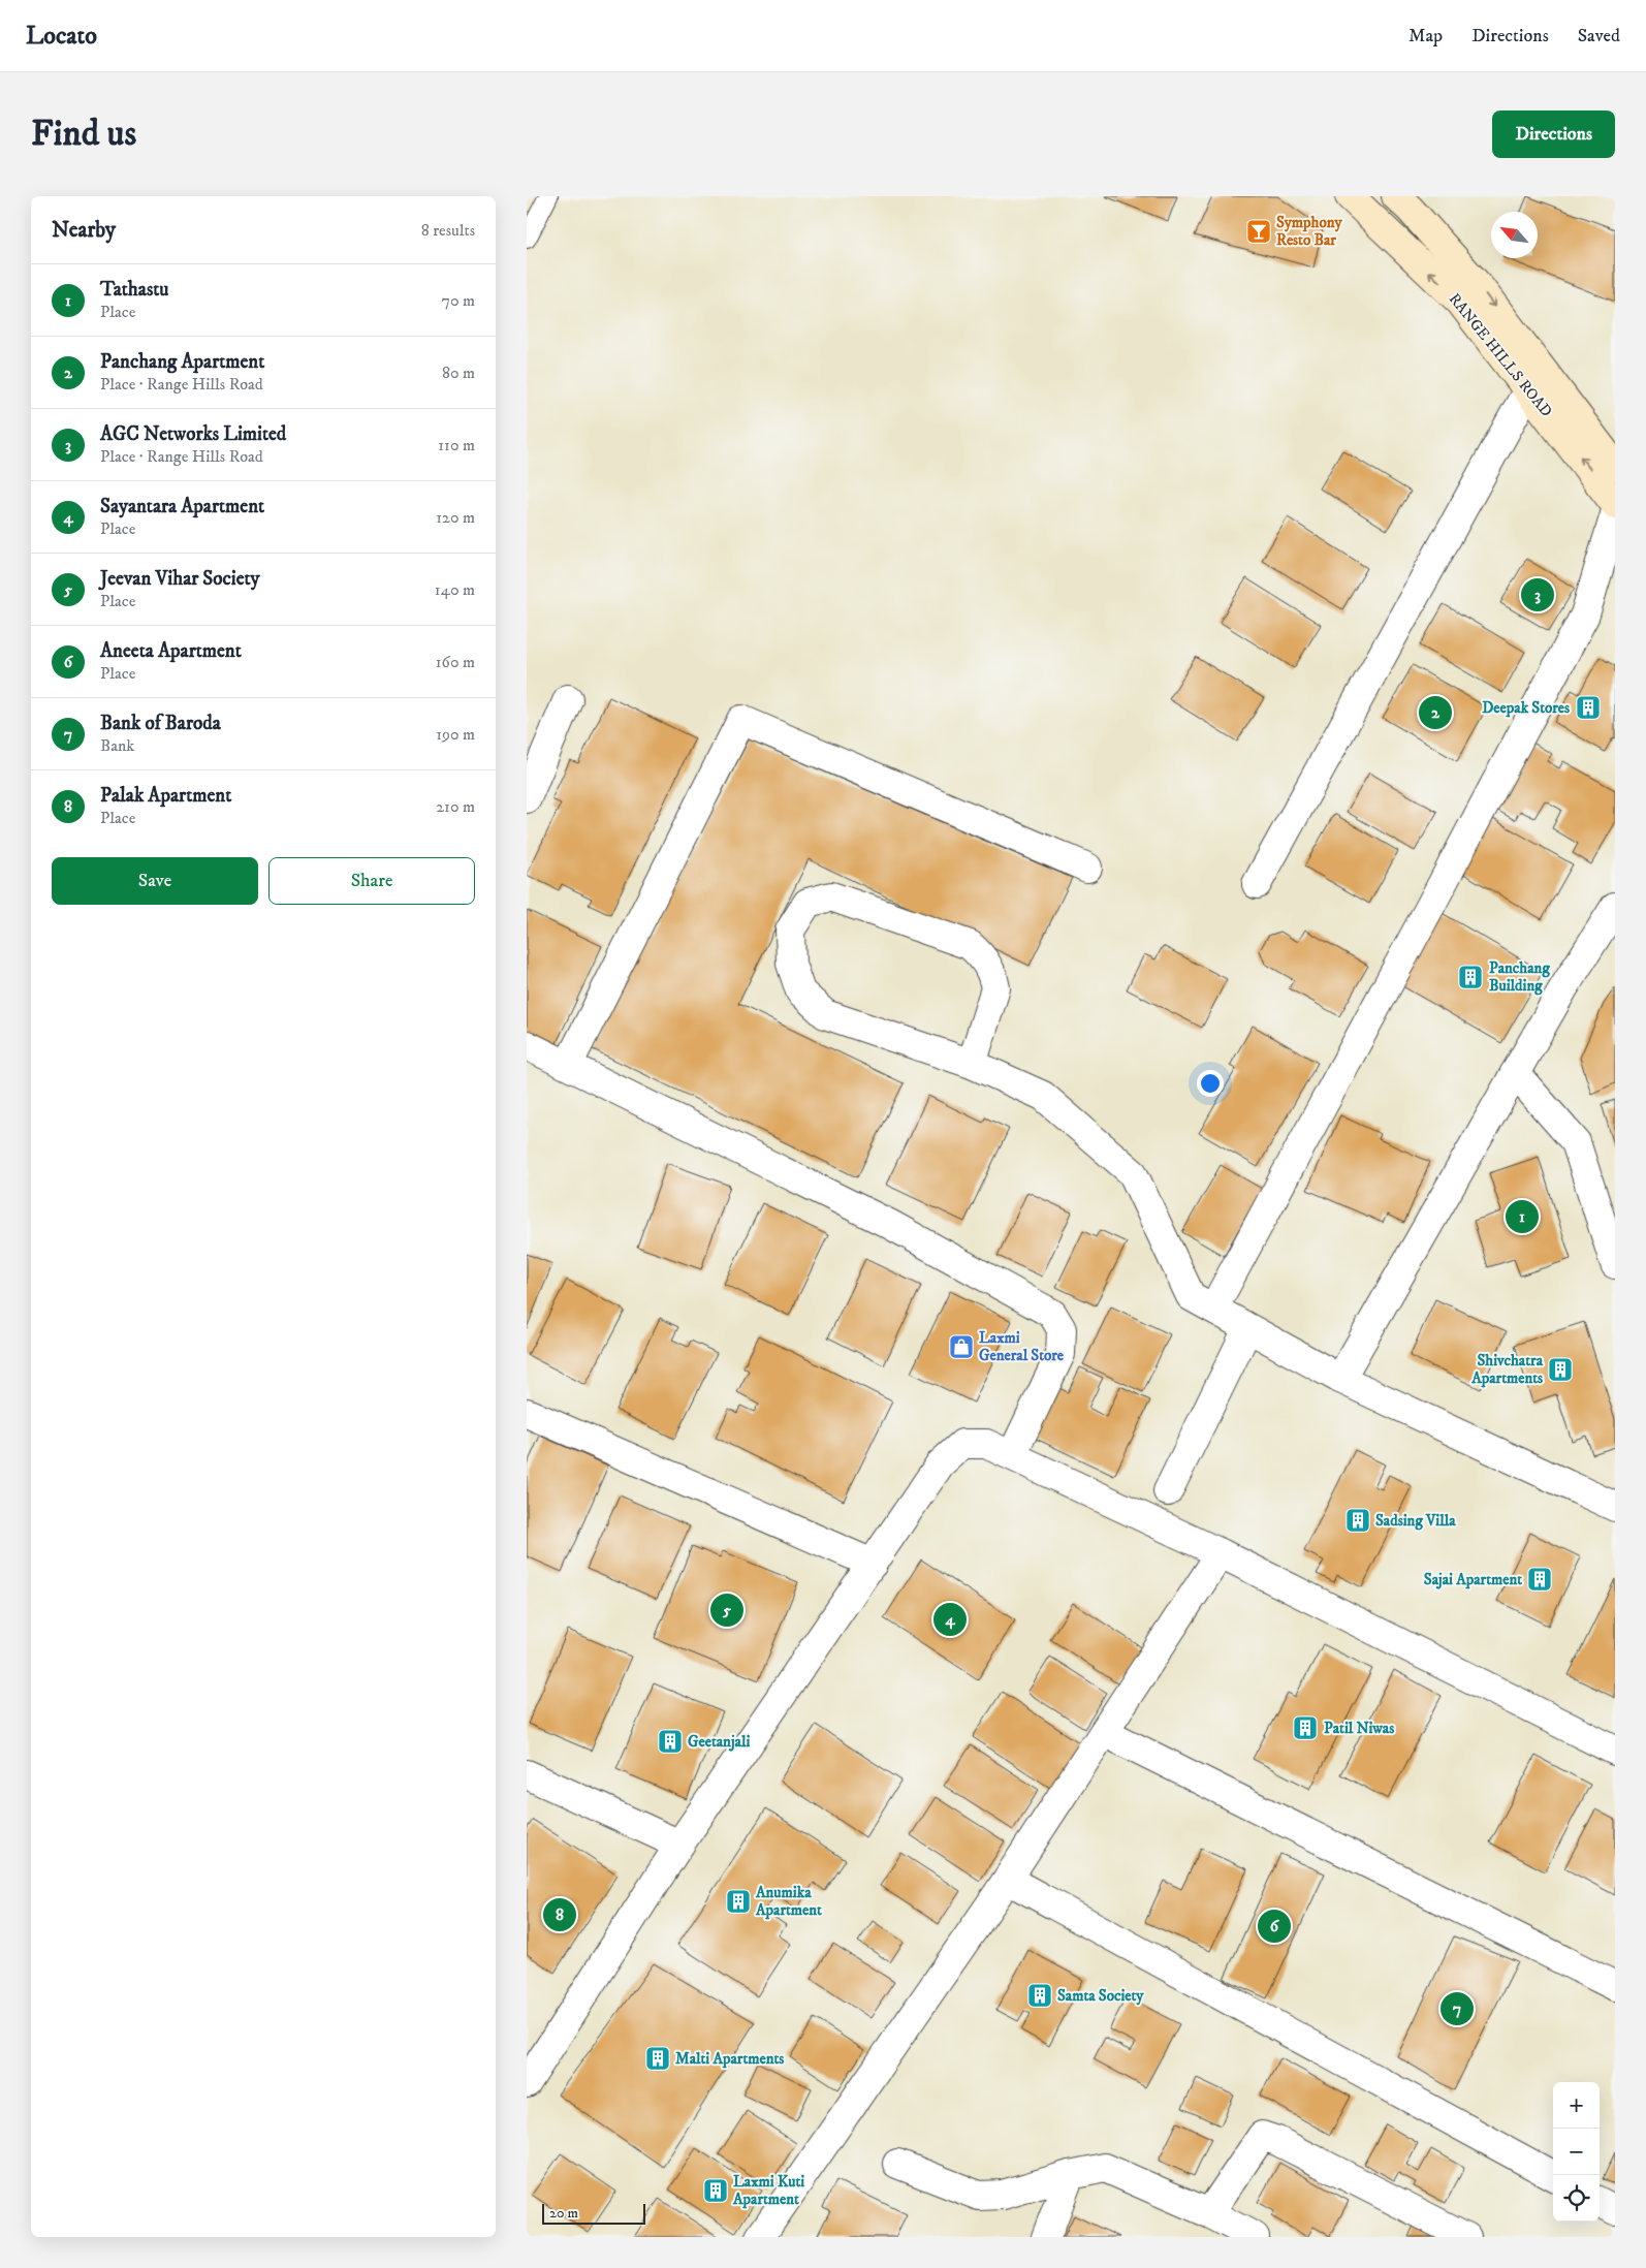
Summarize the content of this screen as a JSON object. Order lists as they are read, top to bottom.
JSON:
{
  "streets": {
    "main road": ["RANGE HILLS ROAD"]
  },
  "places": {
    "bar": ["Symphony Resto Bar"],
    "building": [
      "Deepak Stores",
      "Panchang Building",
      "Shivchatra Apartments",
      "Sadsing Villa",
      "Sajai Apartment",
      "Patil Niwas",
      "Geetanjali",
      "Anumika Apartment",
      "Samta Society",
      "Malti Apartments",
      "Laxmi Kuti Apartment"
    ],
    "shop": ["Laxmi General Store"]
  },
  "scale_bar": "20 m",
  "north": "top left",
  "page": {
    "header": "Locato",
    "nav": ["Map", "Directions", "Saved"],
    "buttons": [
      "Directions",
      ["Save", "Share"]
    ],
    "title": "Find us",
    "heading": ["Nearby", "8 results"],
    "list": [
      {
        "mark": "1",
        "name": "Tathastu",
        "note": "Place",
        "value": "70 m"
      },
      {
        "mark": "2",
        "name": "Panchang Apartment",
        "note": "Place · Range Hills Road",
        "value": "80 m"
      },
      {
        "mark": "3",
        "name": "AGC Networks Limited",
        "note": "Place · Range Hills Road",
        "value": "110 m"
      },
      {
        "mark": "4",
        "name": "Sayantara Apartment",
        "note": "Place",
        "value": "120 m"
      },
      {
        "mark": "5",
        "name": "Jeevan Vihar Society",
        "note": "Place",
        "value": "140 m"
      },
      {
        "mark": "6",
        "name": "Aneeta Apartment",
        "note": "Place",
        "value": "160 m"
      },
      {
        "mark": "7",
        "name": "Bank of Baroda",
        "note": "Bank",
        "value": "190 m"
      },
      {
        "mark": "8",
        "name": "Palak Apartment",
        "note": "Place",
        "value": "210 m"
      }
    ],
    "pins": [
      "3",
      "2",
      "1",
      "5",
      "4",
      "8",
      "6",
      "7"
    ],
    "map_buttons": ["+", "−"],
    "scale": "20 m"
  }
}
